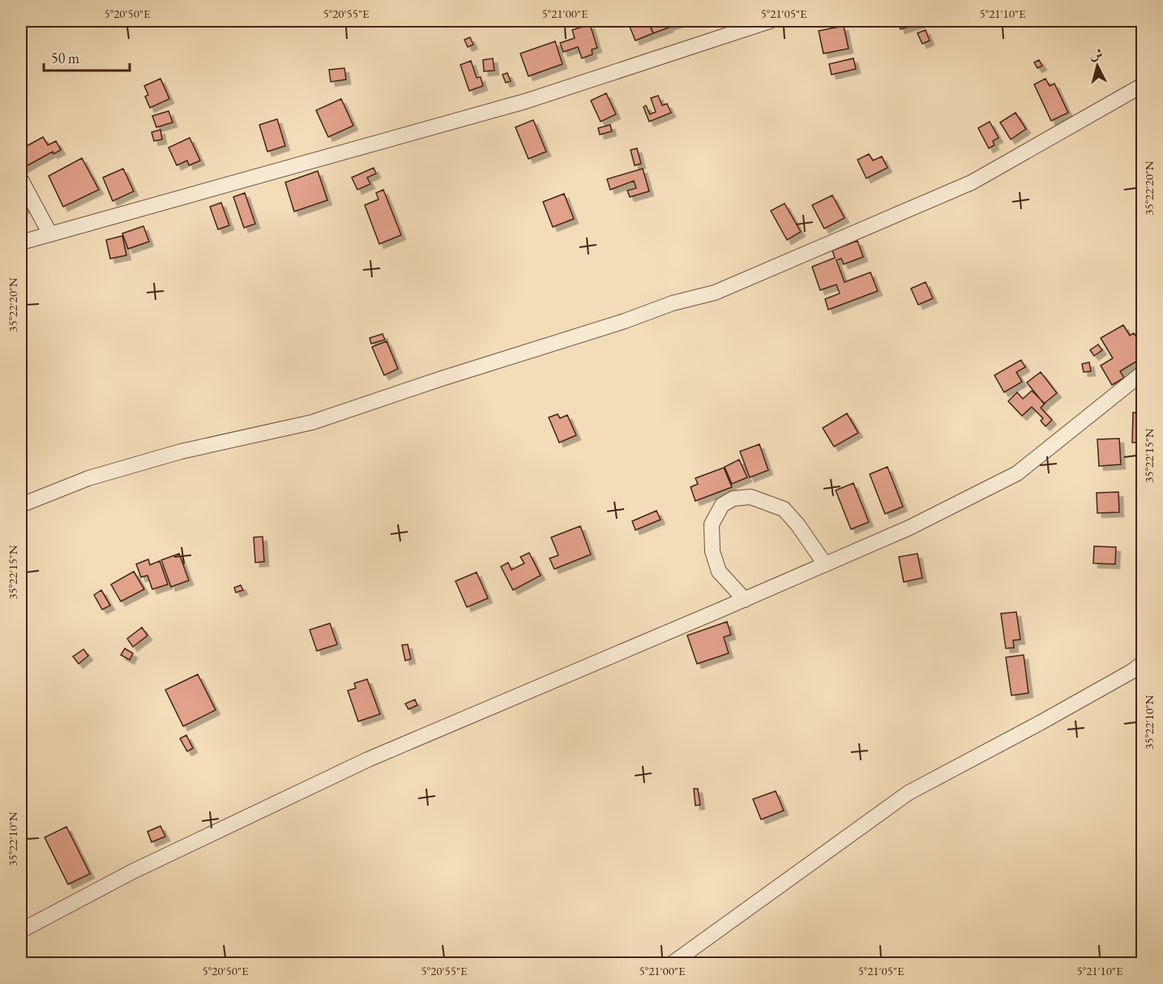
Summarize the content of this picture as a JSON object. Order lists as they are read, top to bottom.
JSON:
{
  "scale_bar": "50 m",
  "north": "top",
  "coordinates": [
    "5°20'50\"E",
    "5°20'55\"E",
    "5°21'00\"E",
    "5°21'05\"E",
    "5°21'10\"E",
    "35°22'20\"N",
    "35°22'15\"N",
    "35°22'10\"N"
  ]
}
